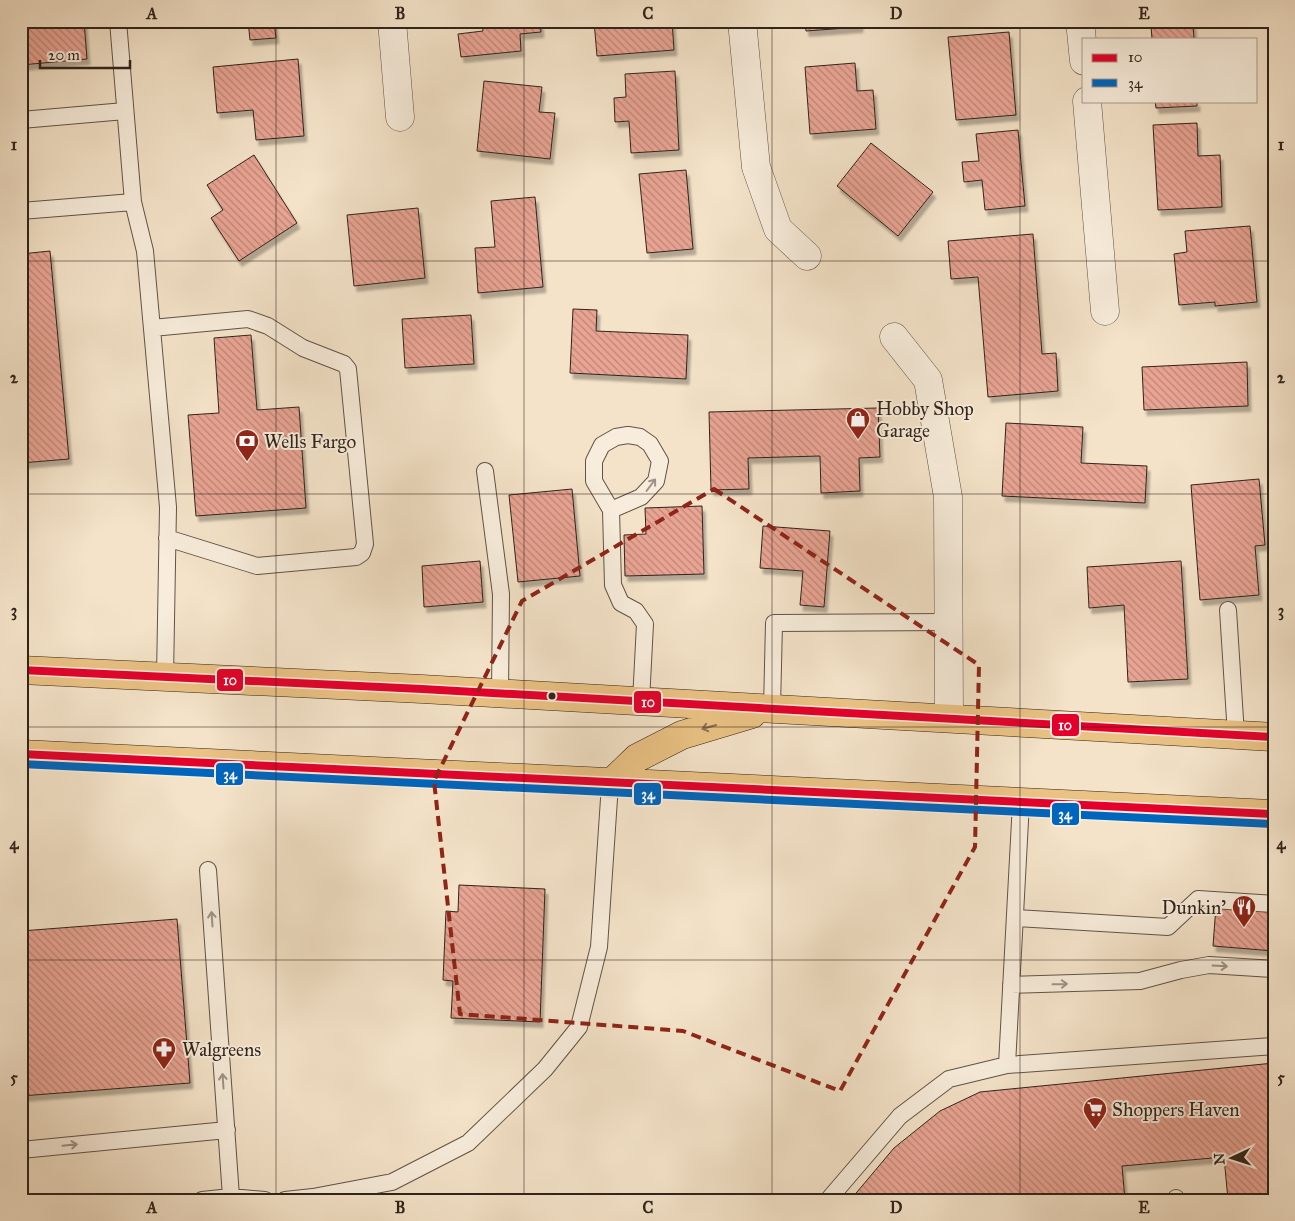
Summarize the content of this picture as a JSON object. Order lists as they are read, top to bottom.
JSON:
{
  "places": {
    "shop": ["Hobby Shop Garage"],
    "bank": ["Wells Fargo"],
    "restaurant": ["Dunkin'"],
    "pharmacy": ["Walgreens"],
    "supermarket": ["Shoppers Haven"]
  },
  "lines": ["transit line 10", "transit line 34"],
  "legend": ["10", "34"],
  "scale_bar": "20 m",
  "north": "left",
  "grid": {
    "columns": [
      "A",
      "B",
      "C",
      "D",
      "E"
    ],
    "rows": [
      "1",
      "2",
      "3",
      "4",
      "5"
    ]
  }
}
